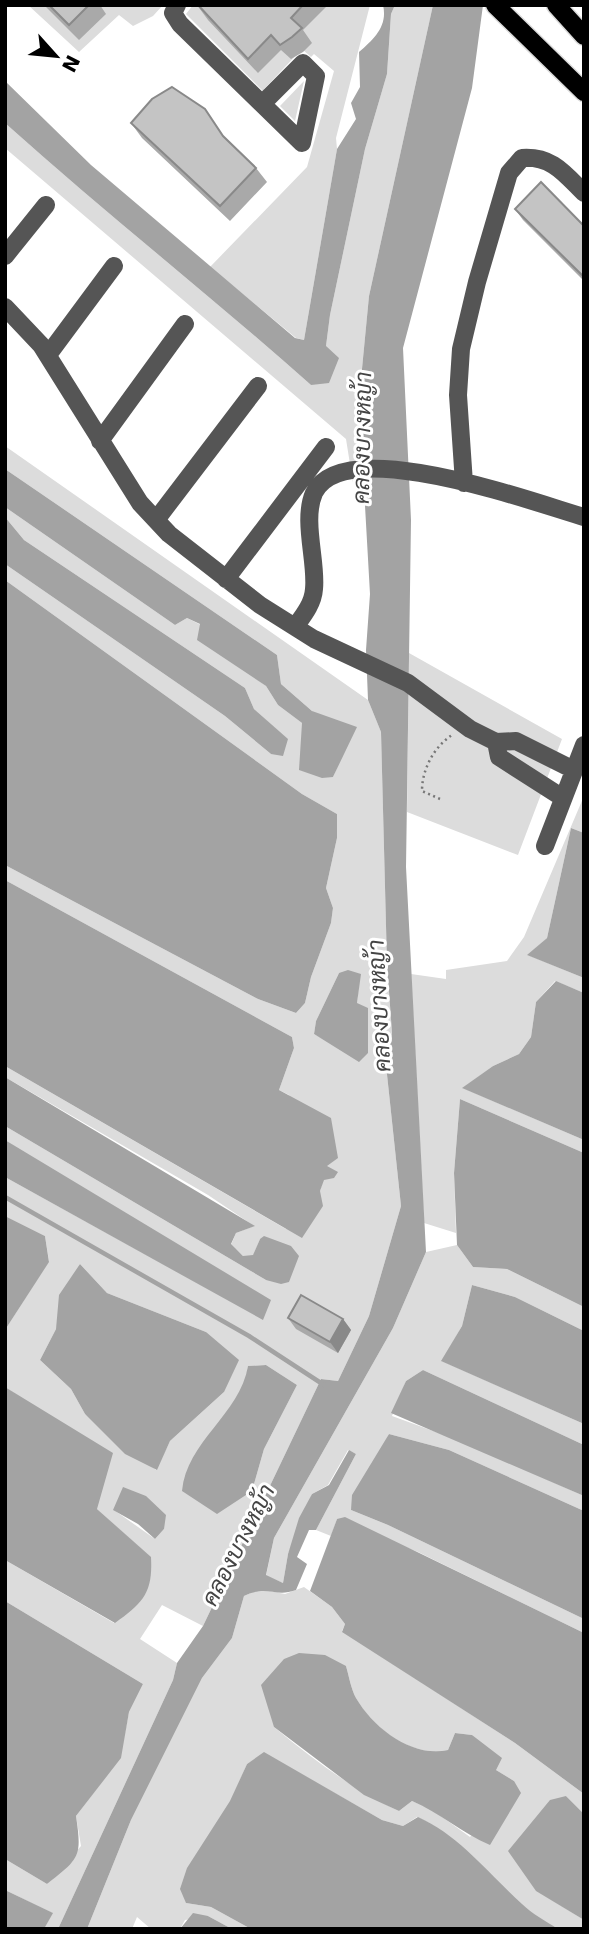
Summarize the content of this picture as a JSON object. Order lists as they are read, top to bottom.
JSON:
{
  "water": ["คลองบางหญ้า"],
  "north": "bottom right"
}
